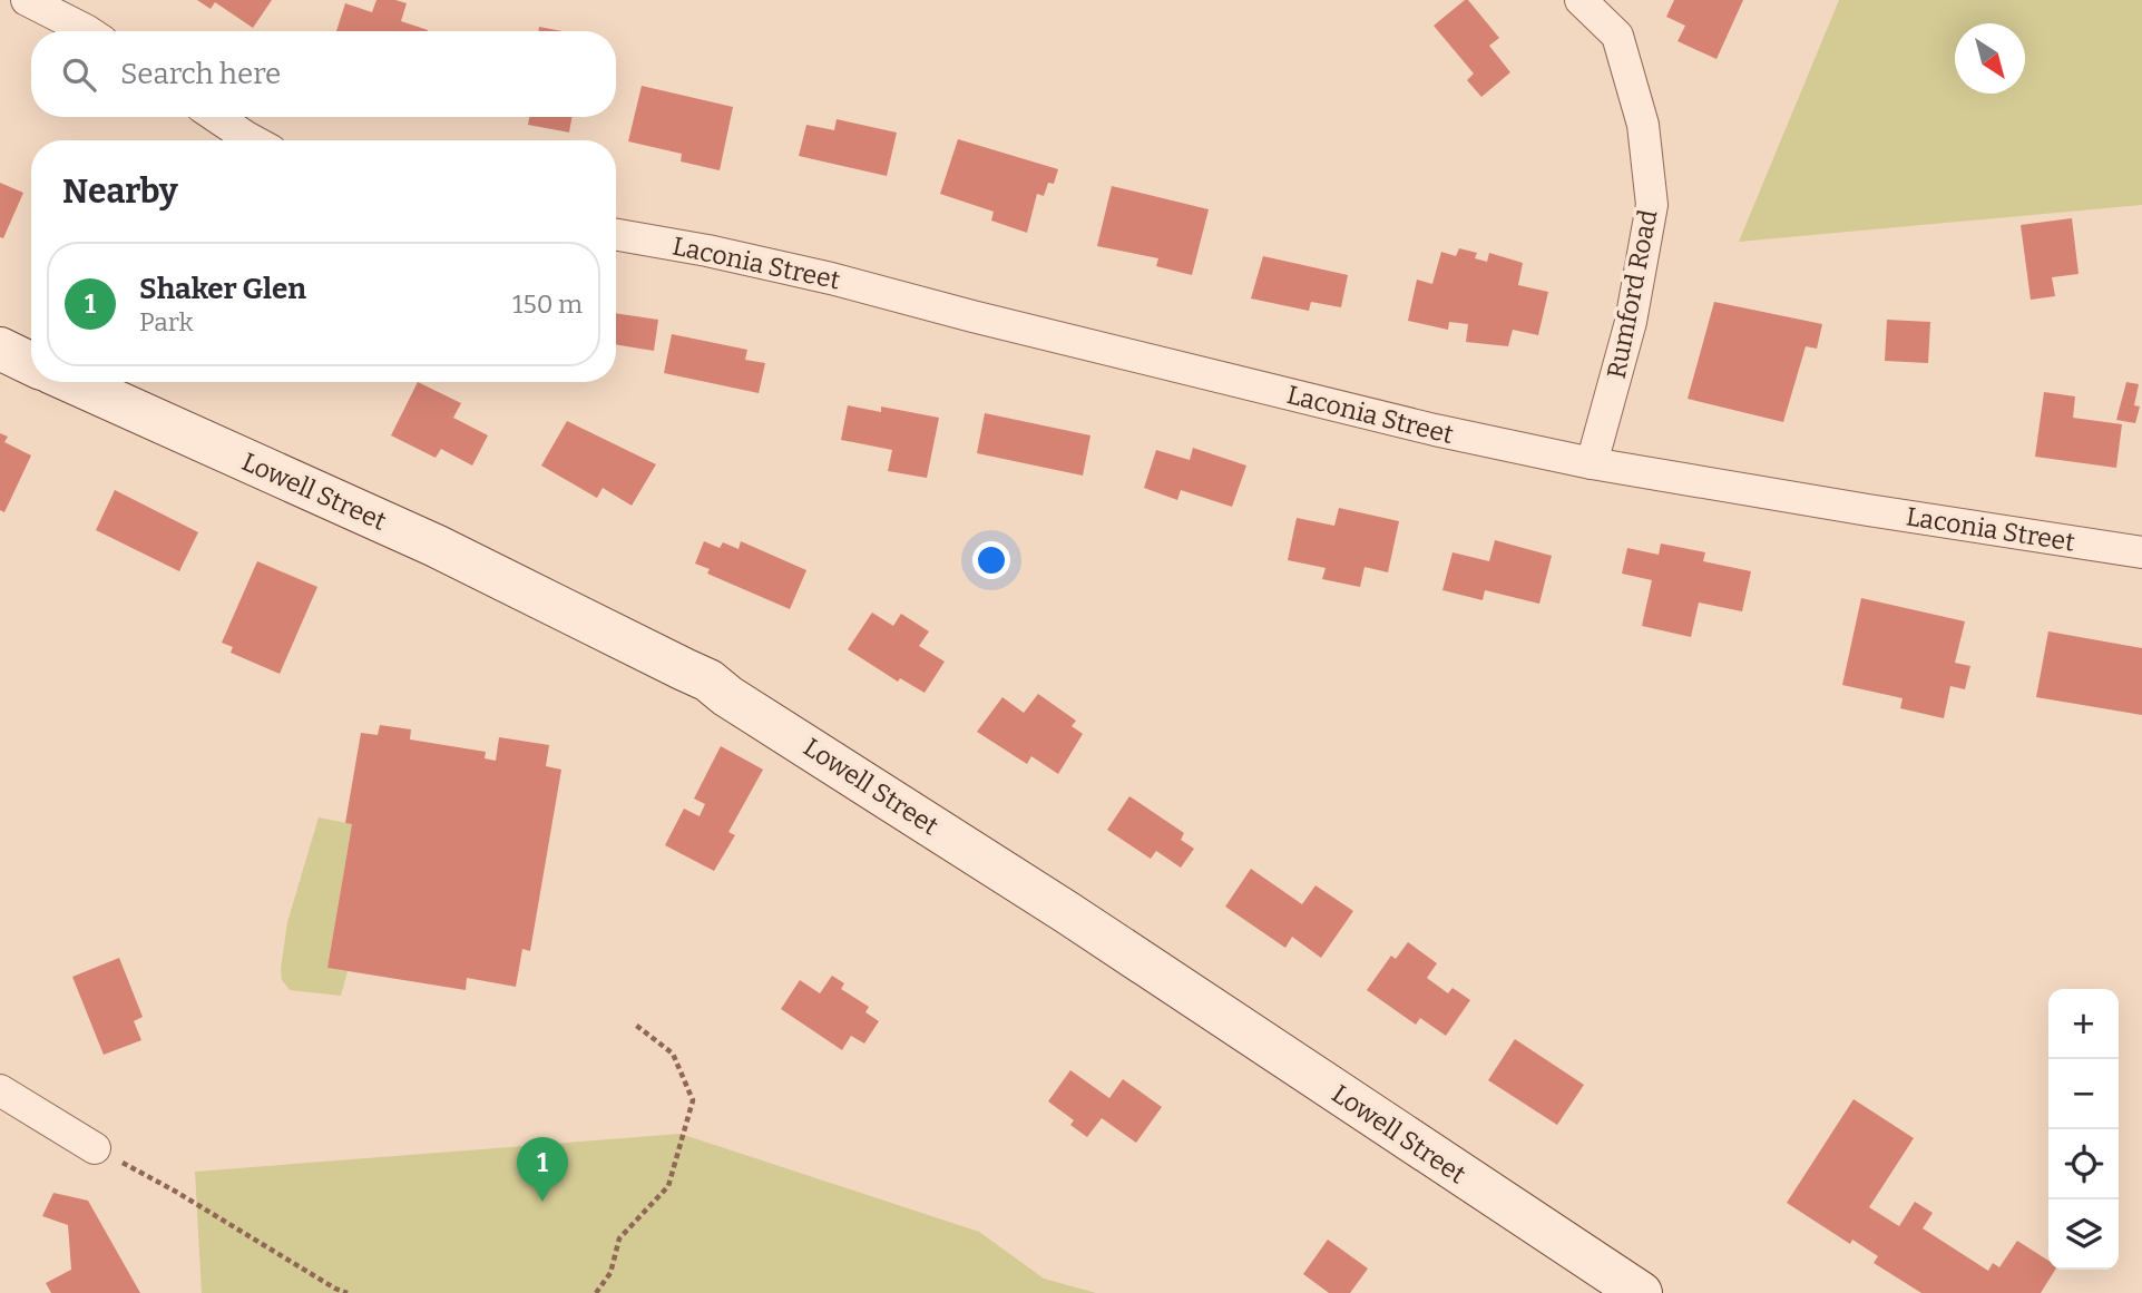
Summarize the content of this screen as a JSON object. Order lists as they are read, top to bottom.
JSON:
{
  "streets": {
    "main road": ["Lowell Street"],
    "street": ["Laconia Street", "Rumford Road"]
  },
  "crossings": [
    ["Laconia Street", "Rumford Road"]
  ],
  "north": "bottom right",
  "page": {
    "search": "Search here",
    "heading": "Nearby",
    "list": [
      {
        "mark": "1",
        "name": "Shaker Glen",
        "note": "Park",
        "value": "150 m"
      }
    ],
    "map_buttons": ["+", "−"],
    "pins": "1"
  }
}
